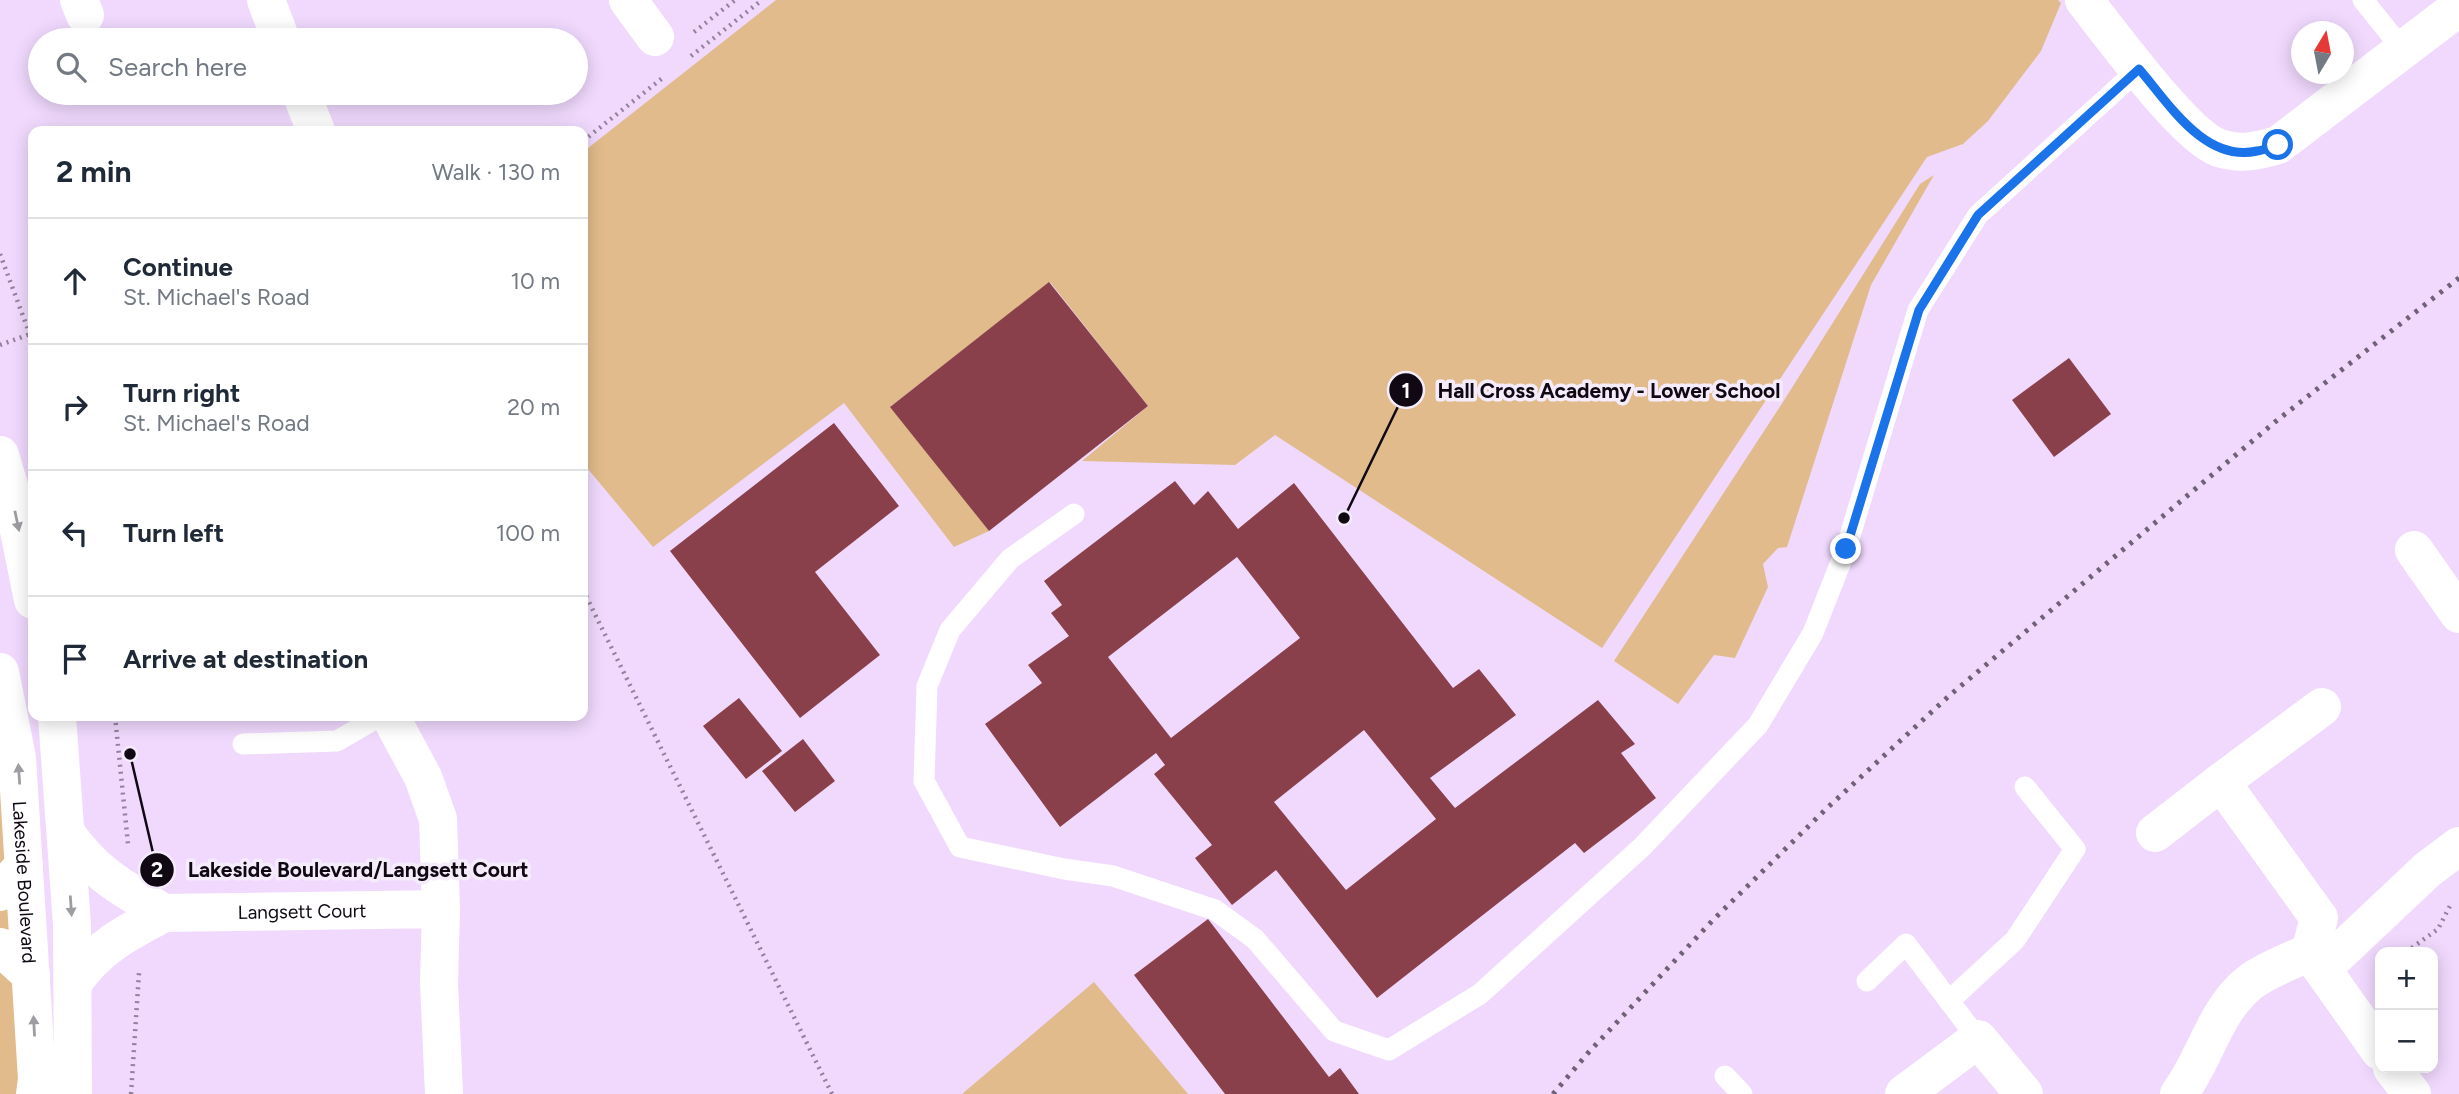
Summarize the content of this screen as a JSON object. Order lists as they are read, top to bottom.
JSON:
{
  "streets": {
    "street": ["Lakeside Boulevard", "Langsett Court"]
  },
  "places": ["Hall Cross Academy - Lower School", "Lakeside Boulevard/Langsett Court"],
  "north": "top",
  "page": {
    "search": "Search here",
    "heading": ["2 min", "Walk · 130 m"],
    "list": [
      ["Continue", "St. Michael's Road", "10 m"],
      ["Turn right", "St. Michael's Road", "20 m"],
      ["Turn left", "100 m"],
      "Arrive at destination"
    ],
    "map_buttons": ["+", "−"]
  }
}
